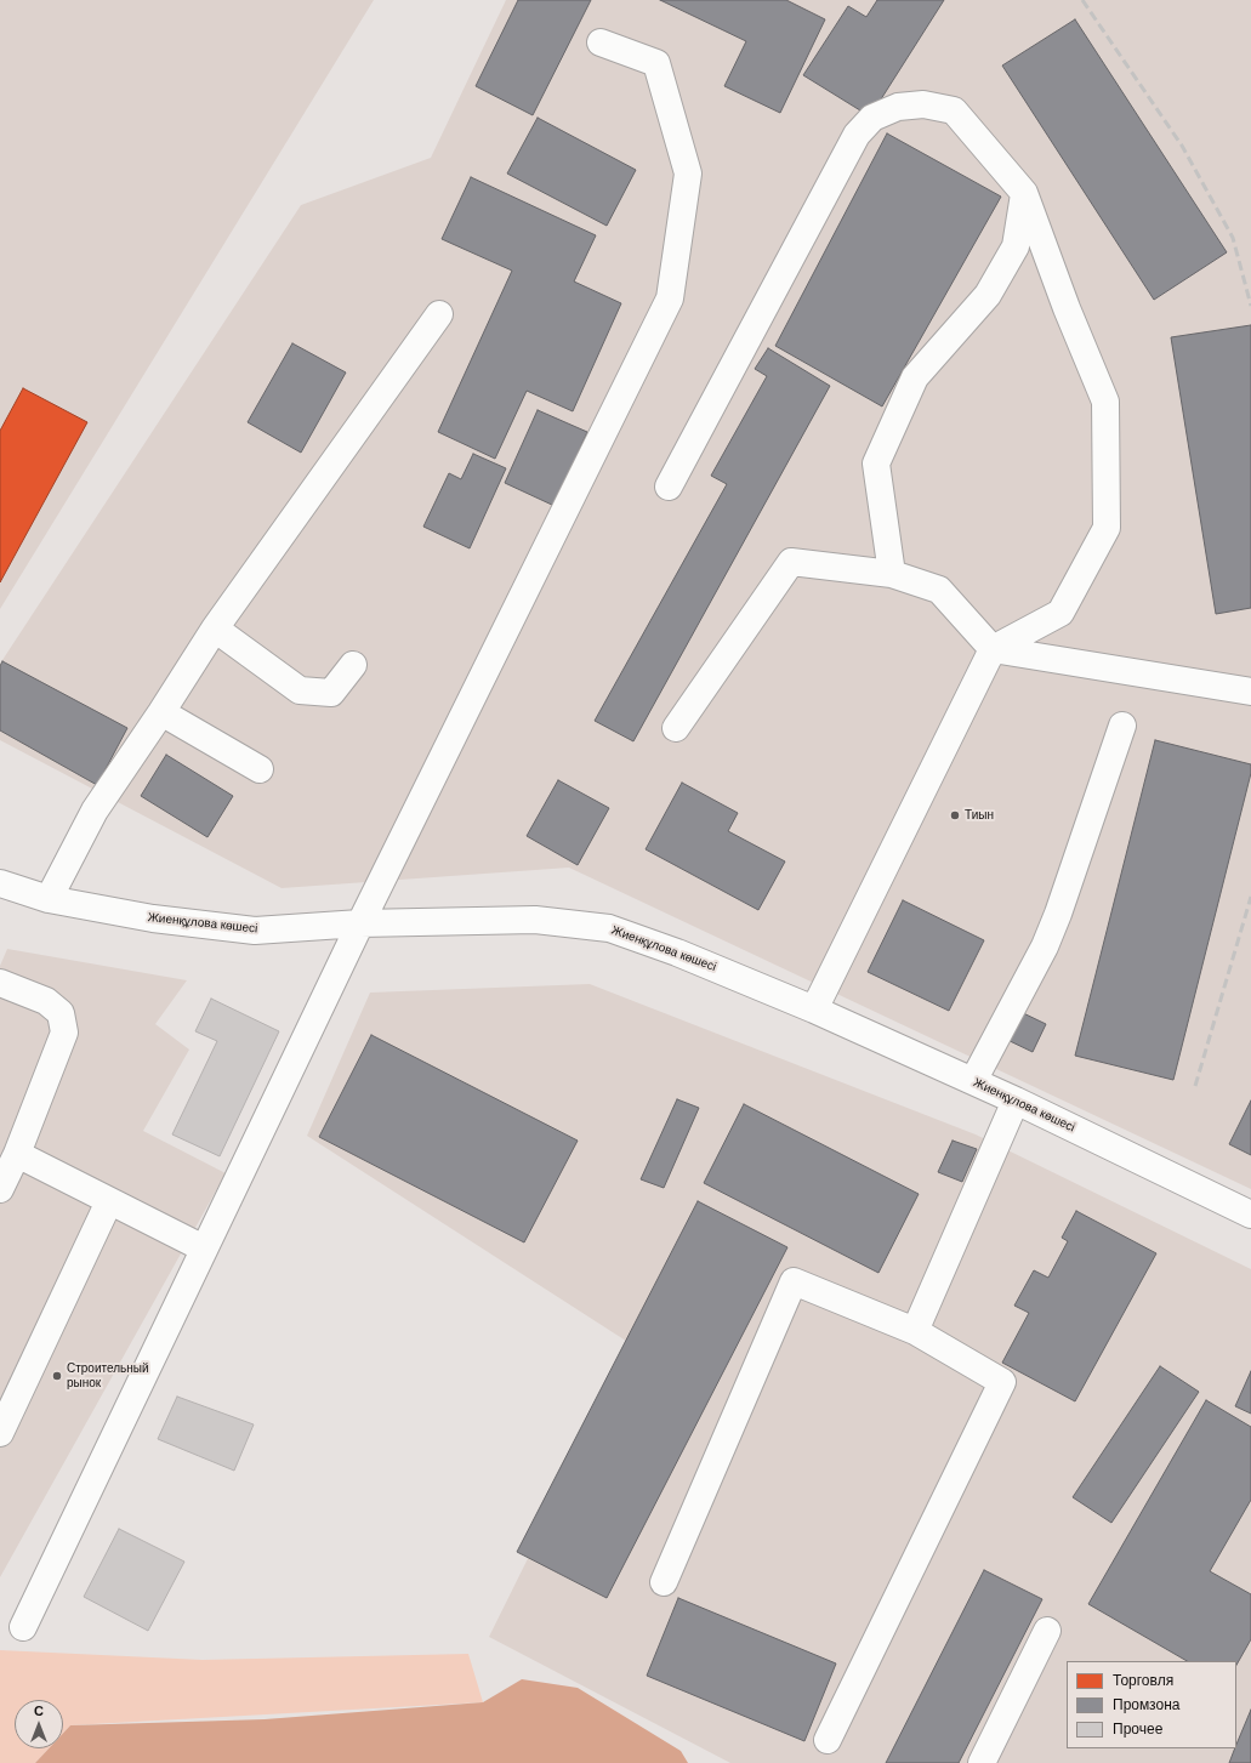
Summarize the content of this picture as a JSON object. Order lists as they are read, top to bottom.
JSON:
{
  "streets": {
    "street": ["Жиенқұлова көшесі"]
  },
  "places": ["Тиын", "Строительный рынок"],
  "legend": ["Торговля", "Промзона", "Прочее"],
  "north": "top"
}
